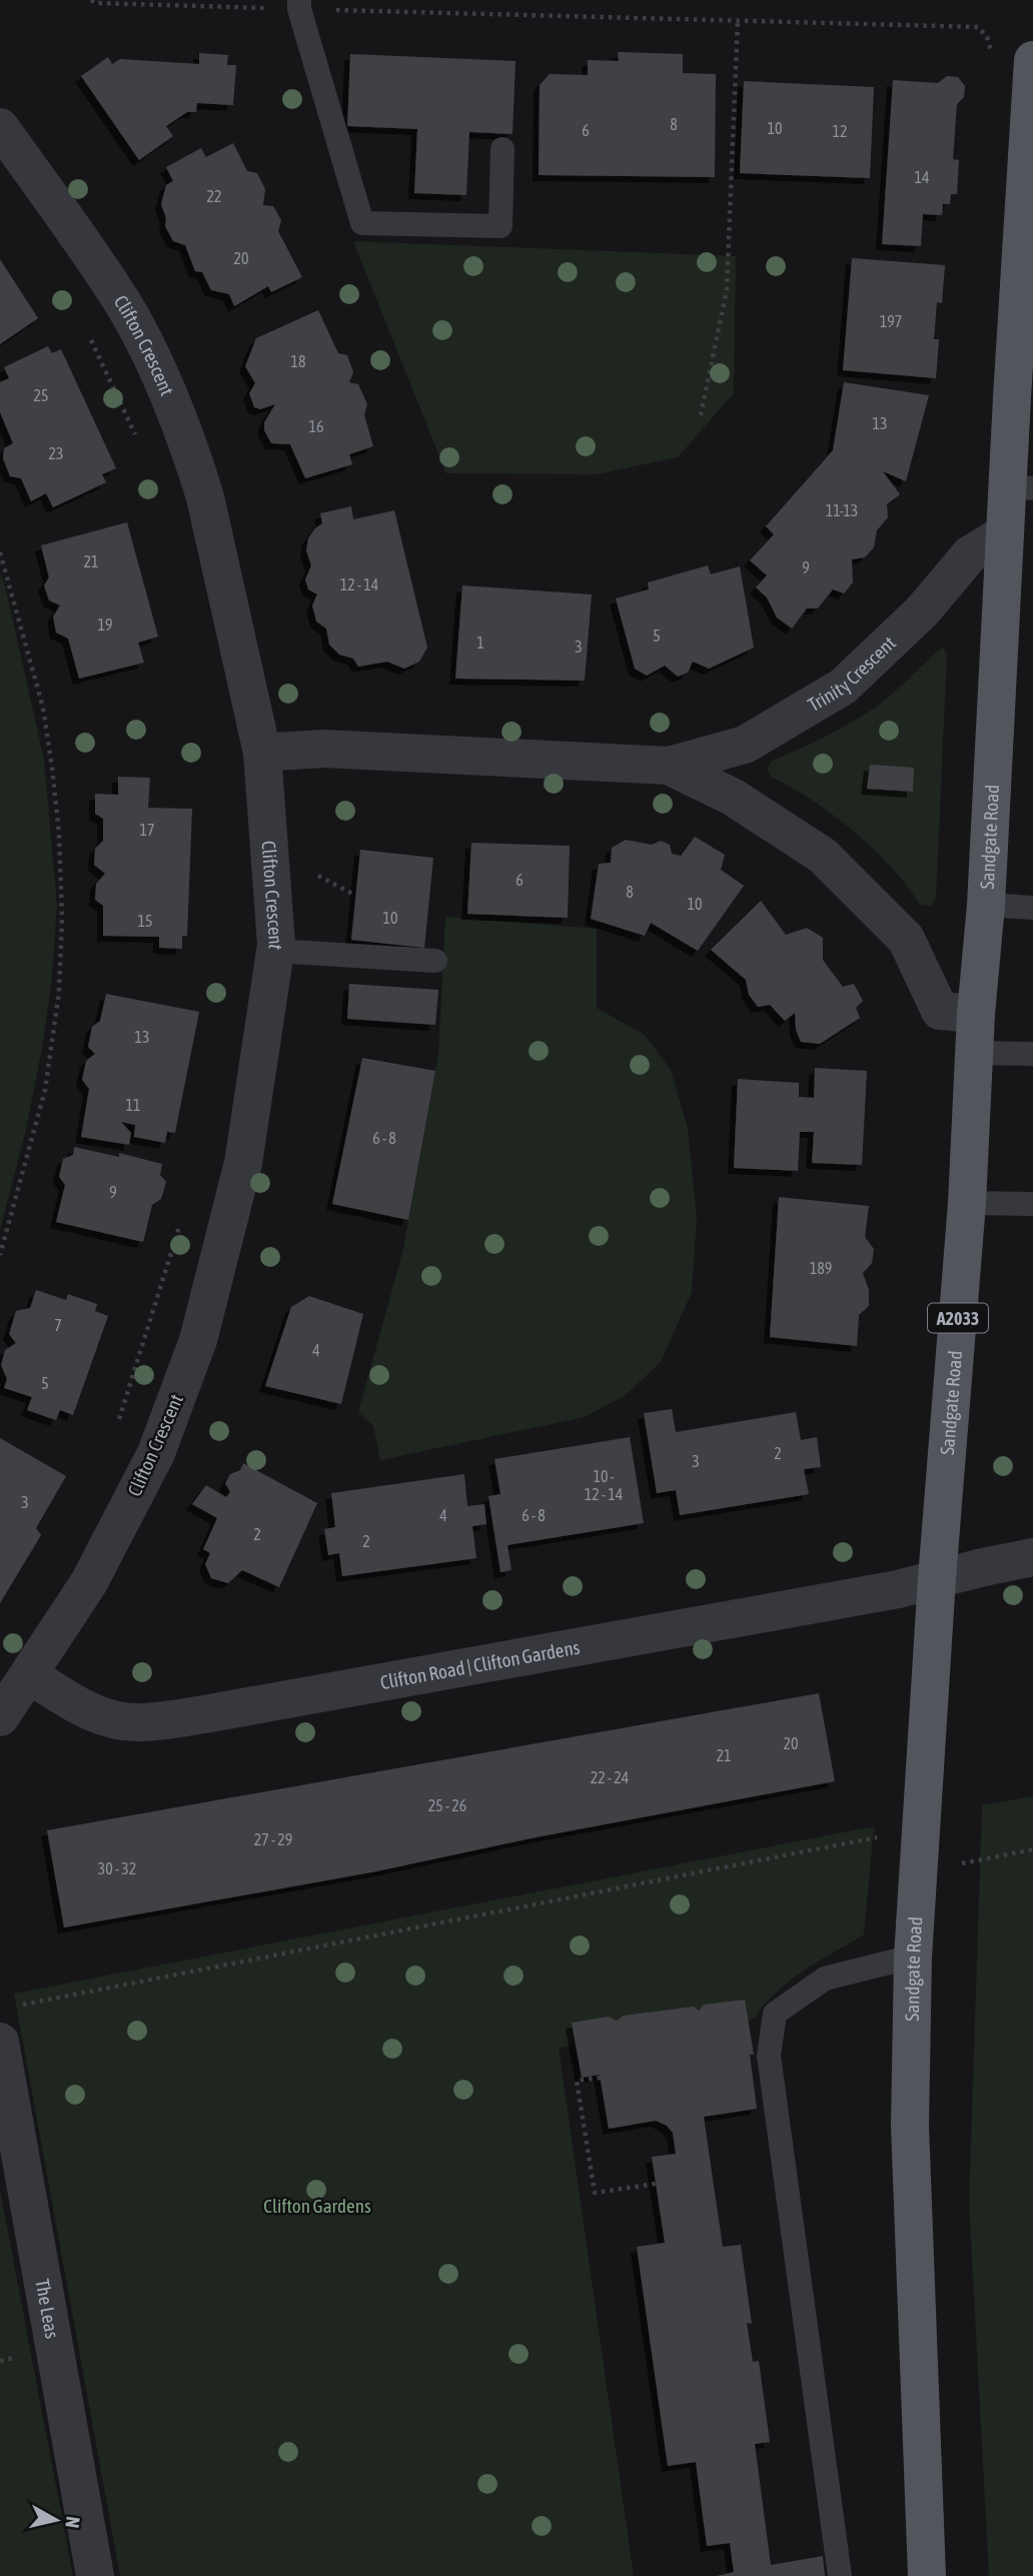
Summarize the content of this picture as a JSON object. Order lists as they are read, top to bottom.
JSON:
{
  "streets": {
    "main road": ["Sandgate Road", "A2033"],
    "street": [
      "Clifton Crescent",
      "Trinity Crescent",
      "Clifton Road | Clifton Gardens",
      "The Leas"
    ]
  },
  "crossings": [
    ["Clifton Crescent", "Trinity Crescent"],
    ["Clifton Crescent", "Clifton Road | Clifton Gardens"],
    ["Trinity Crescent", "Sandgate Road"],
    ["Sandgate Road", "Clifton Road | Clifton Gardens"]
  ],
  "parks": ["Clifton Gardens"],
  "house_numbers": [
    "8",
    "10",
    "6",
    "12",
    "14",
    "22",
    "20",
    "197",
    "18",
    "25",
    "13",
    "16",
    "23",
    "11-13",
    "21",
    "9",
    "12 - 14",
    "19",
    "5",
    "1",
    "3",
    "17",
    "6",
    "8",
    "10",
    "10",
    "15",
    "13",
    "11",
    "6 - 8",
    "9",
    "189",
    "7",
    "4",
    "5",
    "2",
    "3",
    "10 - 12 - 14",
    "3",
    "4",
    "6 - 8",
    "2",
    "2",
    "20",
    "21",
    "22 - 24",
    "25 - 26",
    "27 - 29",
    "30 - 32"
  ],
  "north": "right"
}
